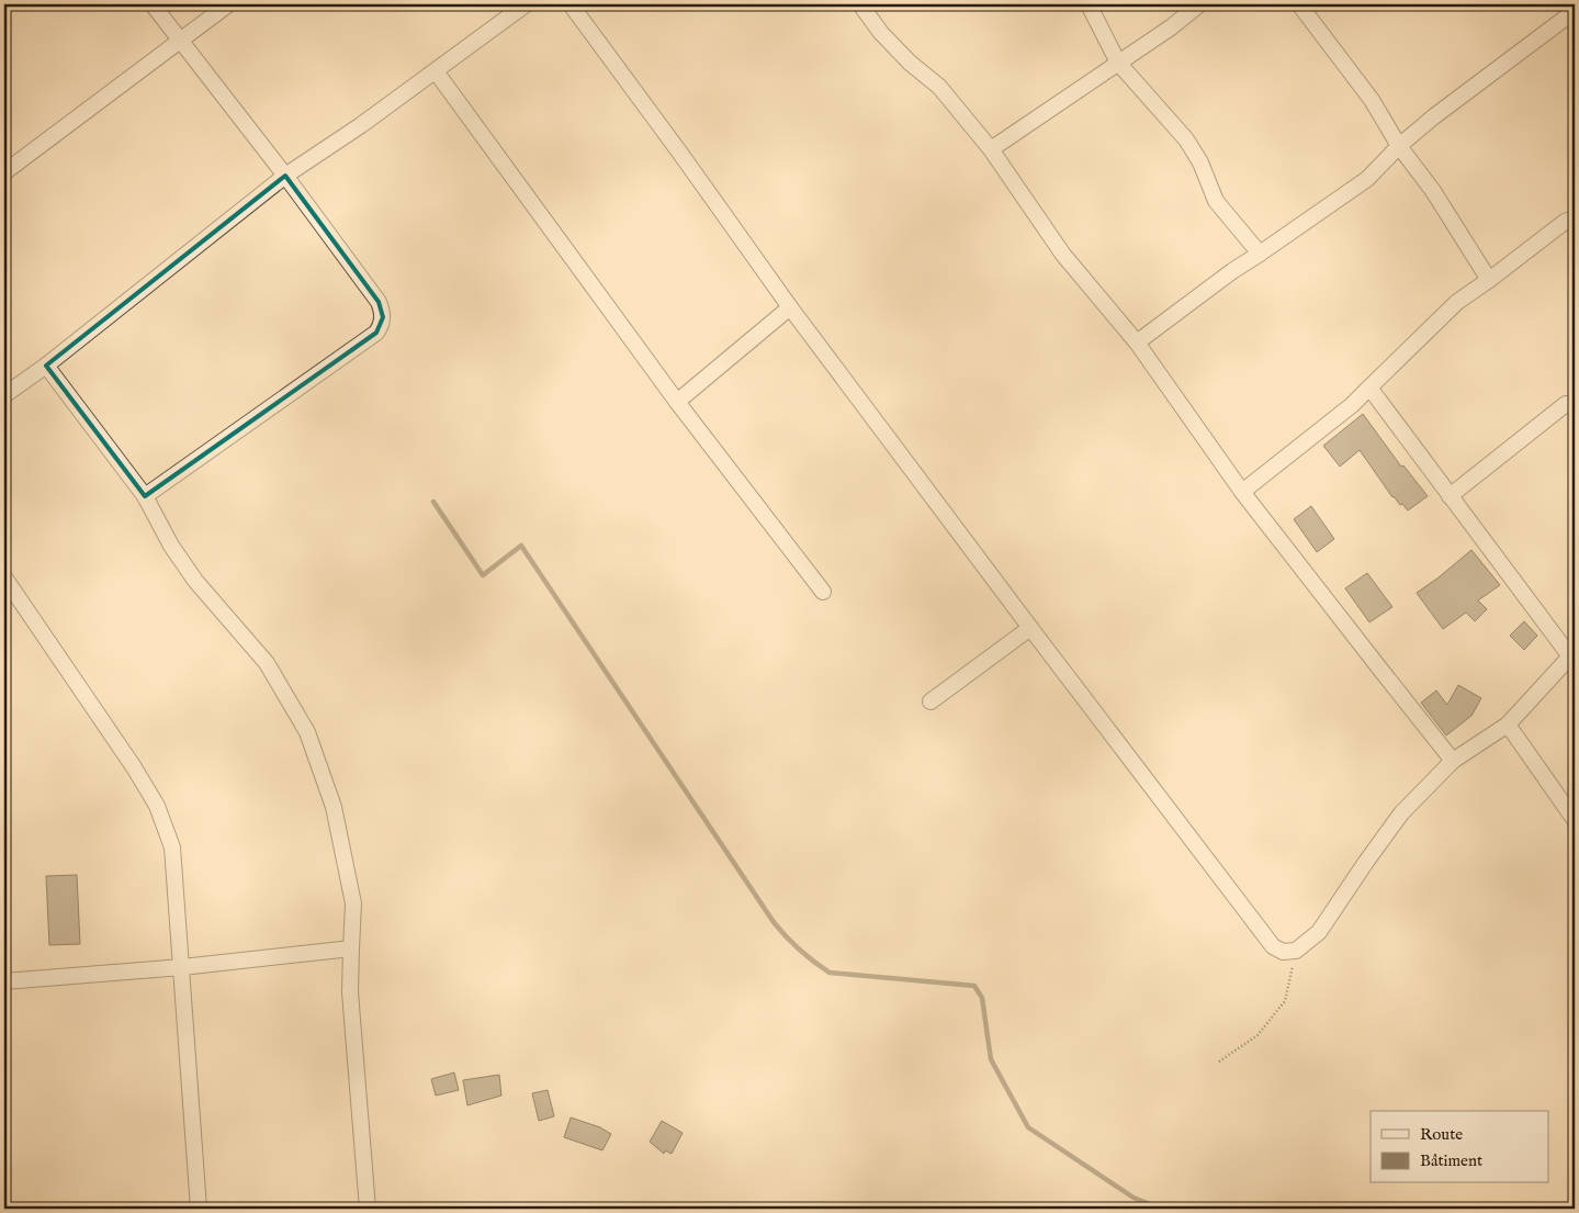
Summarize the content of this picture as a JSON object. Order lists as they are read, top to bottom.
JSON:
{
  "legend": ["Route", "Bâtiment"]
}
